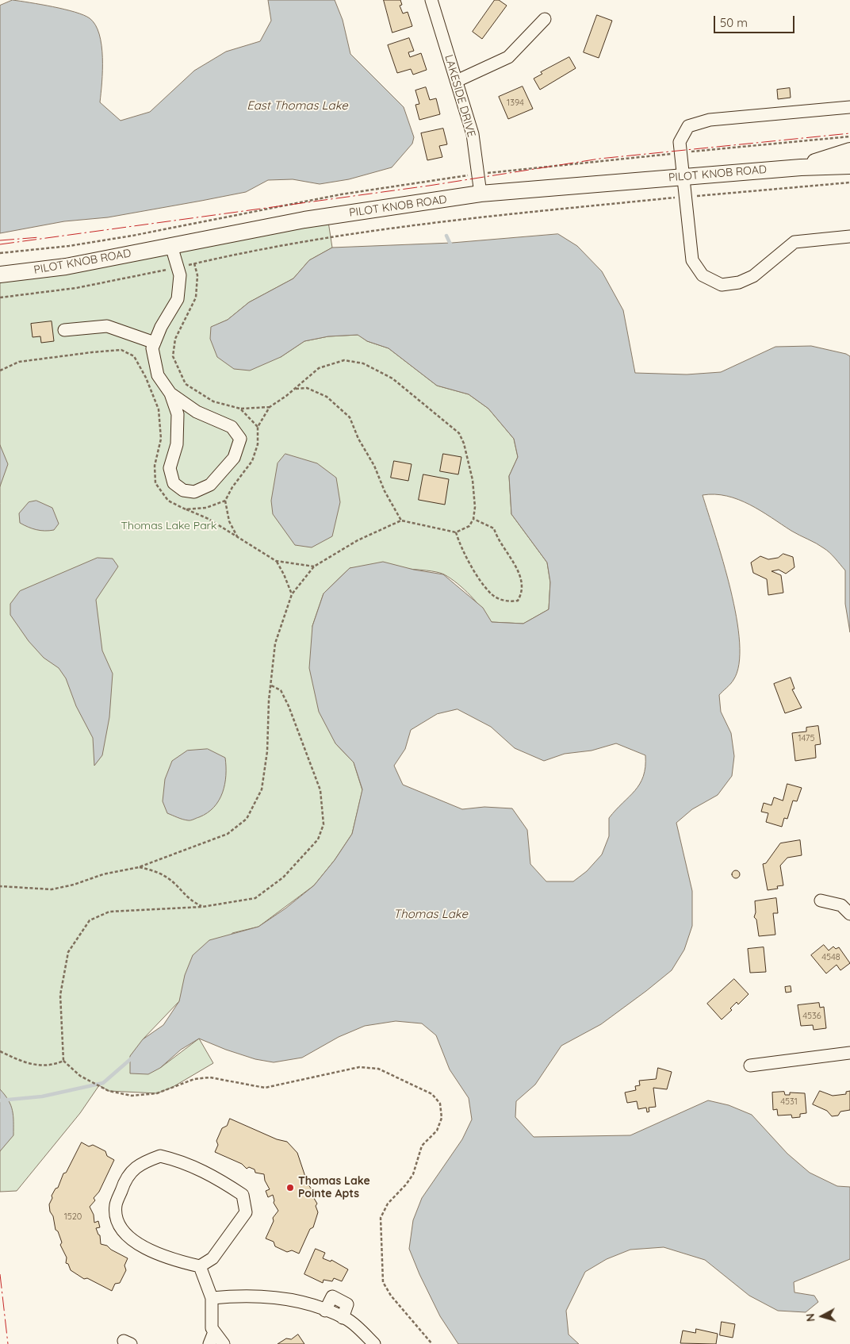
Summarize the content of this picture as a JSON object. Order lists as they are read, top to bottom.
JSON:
{
  "streets": {
    "main road": ["PILOT KNOB ROAD"],
    "street": ["LAKESIDE DRIVE"]
  },
  "crossings": [
    ["LAKESIDE DRIVE", "PILOT KNOB ROAD"]
  ],
  "water": ["East Thomas Lake", "Thomas Lake"],
  "parks": ["Thomas Lake Park"],
  "places": ["Thomas Lake Pointe Apts"],
  "house_numbers": [
    "1394",
    "1475",
    "4548",
    "4536",
    "4531",
    "1520"
  ],
  "scale_bar": "50 m",
  "north": "left"
}
